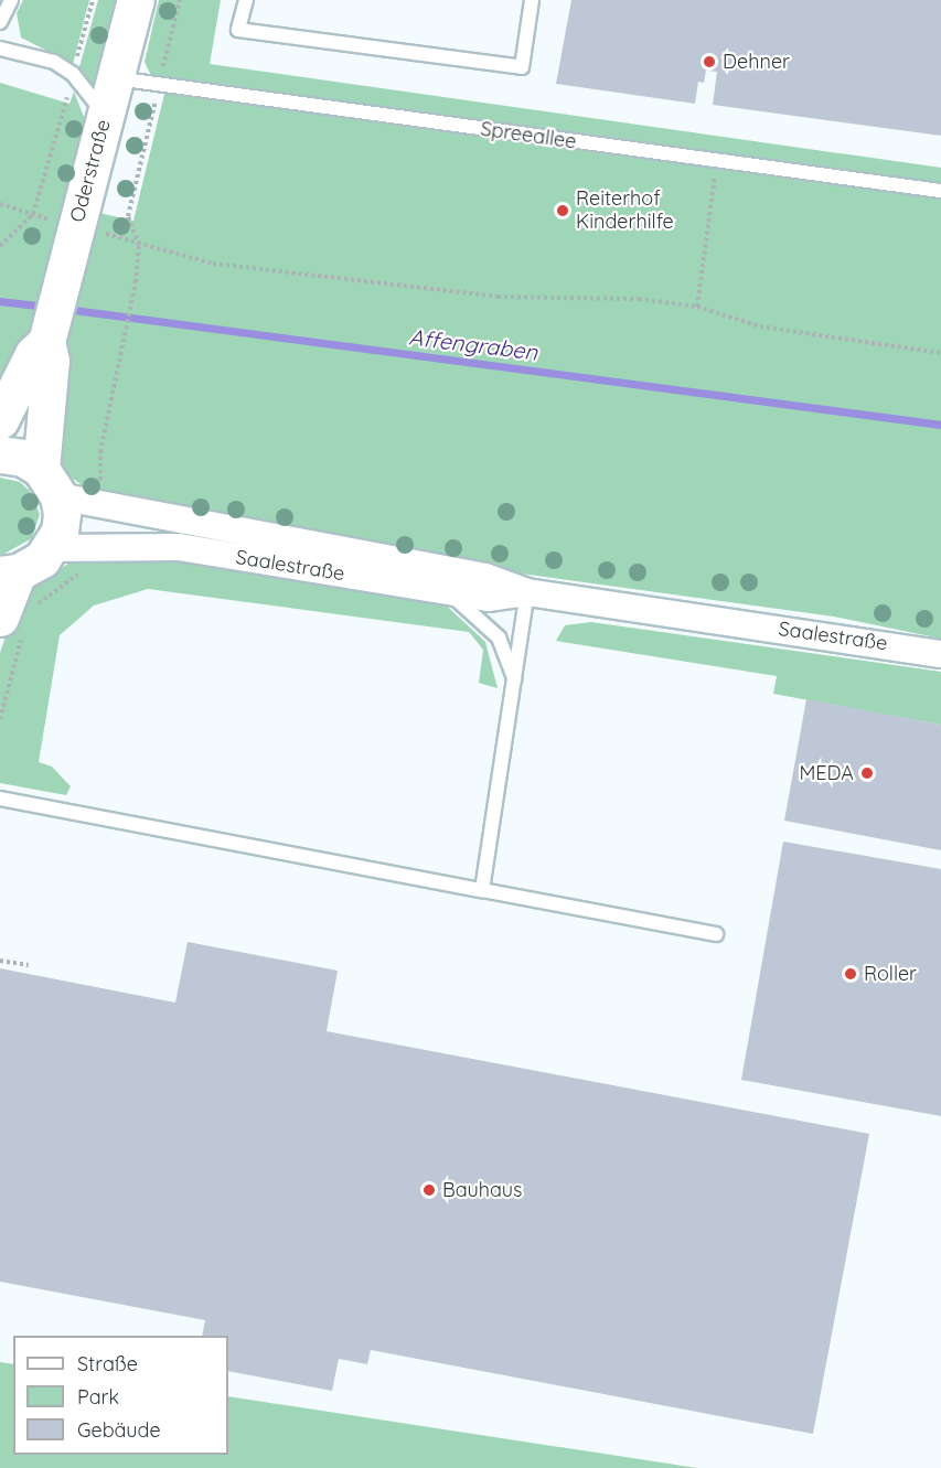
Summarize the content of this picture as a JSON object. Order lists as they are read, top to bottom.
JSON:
{
  "streets": {
    "street": ["Oderstraße", "Saalestraße"],
    "lane": ["Spreeallee"]
  },
  "crossings": [
    ["Spreeallee", "Oderstraße"],
    ["Oderstraße", "Saalestraße"]
  ],
  "water": ["Affengraben"],
  "places": [
    "Dehner",
    "Reiterhof Kinderhilfe",
    "MEDA",
    "Roller",
    "Bauhaus"
  ],
  "legend": ["Straße", "Park", "Gebäude"]
}
